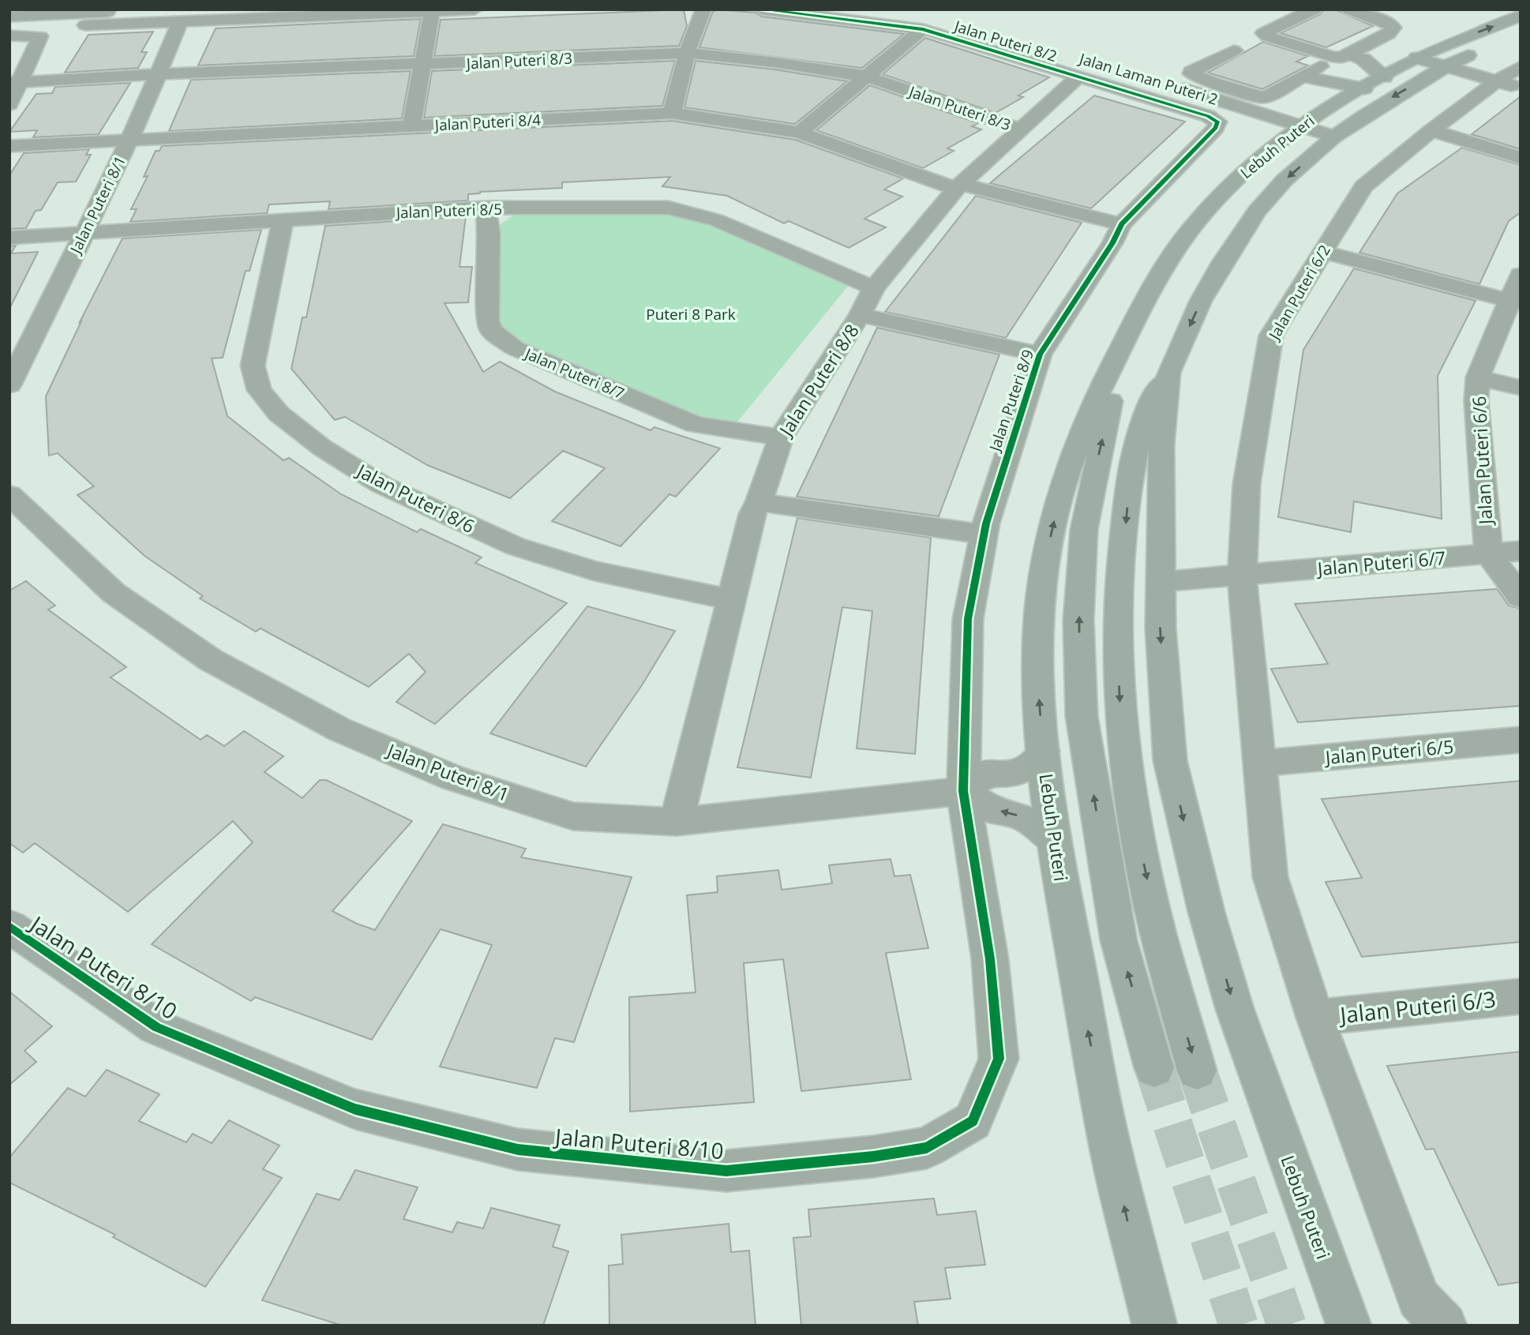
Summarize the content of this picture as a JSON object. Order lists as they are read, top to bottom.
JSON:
{
  "streets": {
    "main road": ["Lebuh Puteri"],
    "street": [
      "Jalan Puteri 8/2",
      "Jalan Puteri 8/3",
      "Jalan Laman Puteri 2",
      "Jalan Puteri 8/4",
      "Jalan Puteri 8/1",
      "Jalan Puteri 8/5",
      "Jalan Puteri 6/2",
      "Jalan Puteri 8/7",
      "Jalan Puteri 8/8",
      "Jalan Puteri 8/9",
      "Jalan Puteri 6/6",
      "Jalan Puteri 8/6",
      "Jalan Puteri 6/7",
      "Jalan Puteri 6/5",
      "Jalan Puteri 8/10",
      "Jalan Puteri 6/3"
    ]
  },
  "crossings": [
    ["Jalan Puteri 8/2", "Jalan Puteri 8/8"],
    ["Jalan Puteri 8/2", "Jalan Puteri 8/9"],
    ["Jalan Puteri 8/3", "Jalan Puteri 8/1"],
    ["Jalan Puteri 8/3", "Jalan Puteri 8/8"],
    ["Jalan Laman Puteri 2", "Lebuh Puteri"],
    ["Jalan Puteri 8/4", "Jalan Puteri 8/1"],
    ["Jalan Puteri 8/4", "Jalan Puteri 8/8"],
    ["Jalan Puteri 8/4", "Jalan Puteri 8/9"],
    ["Lebuh Puteri", "Jalan Puteri 6/7"],
    ["Jalan Puteri 8/1", "Jalan Puteri 8/5"],
    ["Jalan Puteri 8/1", "Jalan Puteri 8/8"],
    ["Jalan Puteri 8/1", "Jalan Puteri 8/9"],
    ["Jalan Puteri 8/1", "Jalan Puteri 8/10"],
    ["Jalan Puteri 8/5", "Jalan Puteri 8/7"],
    ["Jalan Puteri 8/5", "Jalan Puteri 8/8"],
    ["Jalan Puteri 8/5", "Jalan Puteri 8/6"],
    ["Jalan Puteri 6/2", "Jalan Puteri 6/7"],
    ["Jalan Puteri 6/2", "Jalan Puteri 6/5"],
    ["Jalan Puteri 6/2", "Jalan Puteri 6/3"],
    ["Jalan Puteri 8/7", "Jalan Puteri 8/8"],
    ["Jalan Puteri 8/8", "Jalan Puteri 8/9"],
    ["Jalan Puteri 8/8", "Jalan Puteri 8/6"],
    ["Jalan Puteri 8/9", "Jalan Puteri 8/10"],
    ["Jalan Puteri 6/6", "Jalan Puteri 6/7"]
  ],
  "parks": ["Puteri 8 Park"]
}
